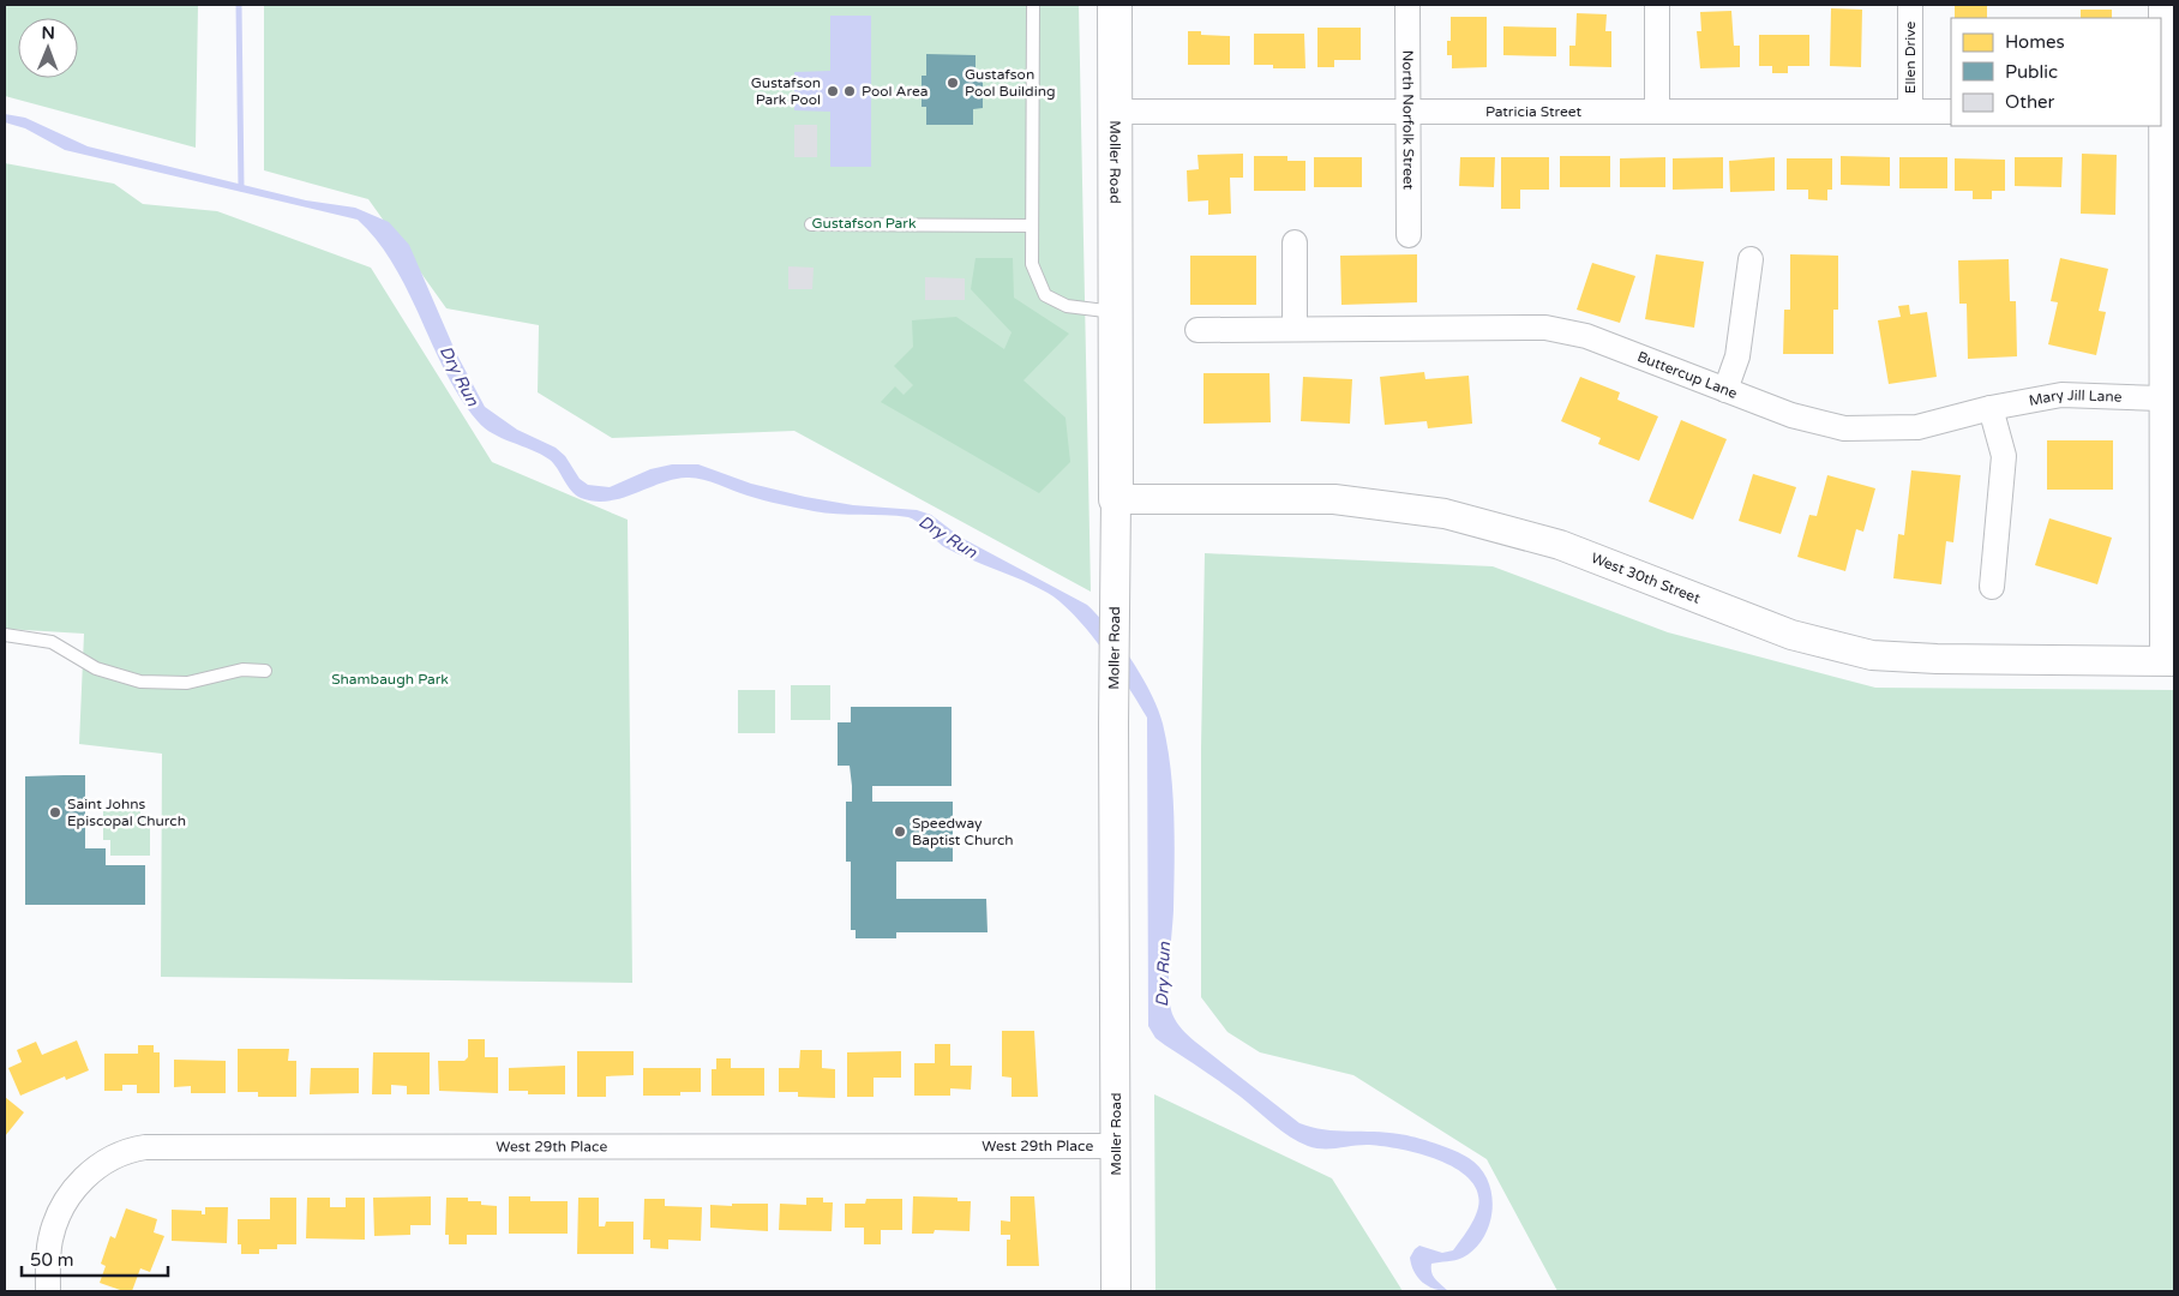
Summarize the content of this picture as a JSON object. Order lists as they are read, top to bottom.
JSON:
{
  "streets": {
    "main road": ["Moller Road"],
    "street": [
      "Ellen Drive",
      "Patricia Street",
      "North Norfolk Street",
      "Buttercup Lane",
      "Mary Jill Lane",
      "West 30th Street",
      "West 29th Place"
    ]
  },
  "crossings": [
    ["Ellen Drive", "Patricia Street"],
    ["Patricia Street", "North Norfolk Street"],
    ["Patricia Street", "Moller Road"],
    ["Moller Road", "West 30th Street"],
    ["Moller Road", "West 29th Place"],
    ["Buttercup Lane", "Mary Jill Lane"]
  ],
  "water": ["Dry Run"],
  "parks": ["Gustafson Park", "Shambaugh Park"],
  "places": [
    "Gustafson Pool Building",
    "Gustafson Park Pool",
    "Pool Area",
    "Saint Johns Episcopal Church",
    "Speedway Baptist Church"
  ],
  "legend": ["Homes", "Public", "Other"],
  "scale_bar": "50 m",
  "north": "top"
}
